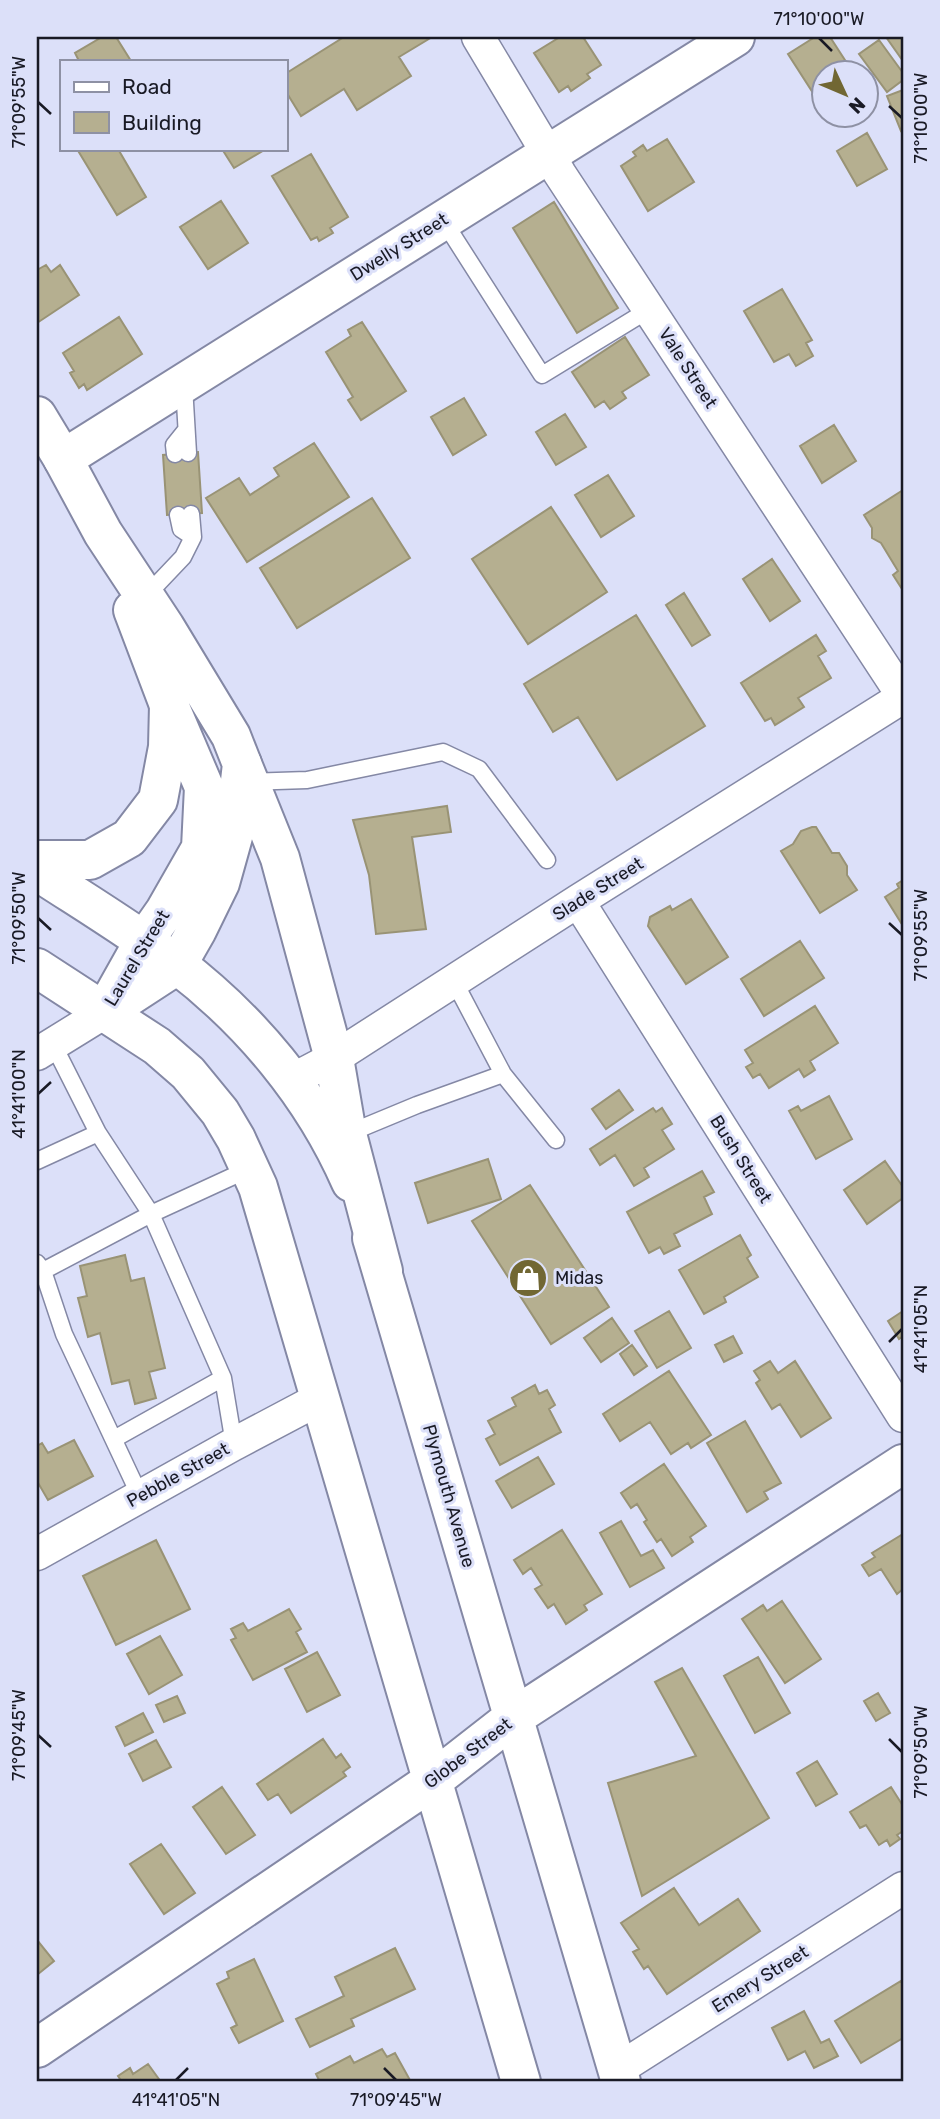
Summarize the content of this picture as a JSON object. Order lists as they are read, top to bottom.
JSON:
{
  "streets": {
    "main road": [
      "Dwelly Street",
      "Laurel Street",
      "Plymouth Avenue",
      "Globe Street"
    ],
    "street": [
      "Vale Street",
      "Slade Street",
      "Bush Street",
      "Pebble Street",
      "Emery Street"
    ]
  },
  "crossings": [
    ["Dwelly Street", "Vale Street"],
    ["Dwelly Street", "Laurel Street"],
    ["Vale Street", "Slade Street"],
    ["Slade Street", "Bush Street"],
    ["Slade Street", "Plymouth Avenue"],
    ["Laurel Street", "Plymouth Avenue"],
    ["Plymouth Avenue", "Globe Street"],
    ["Plymouth Avenue", "Emery Street"]
  ],
  "places": {
    "shop": ["Midas"]
  },
  "legend": ["Road", "Building"],
  "north": "bottom right",
  "coordinates": [
    "71°10'00\"W",
    "71°09'55\"W",
    "71°09'50\"W",
    "41°41'00\"N",
    "41°41'05\"N",
    "71°09'45\"W"
  ]
}
